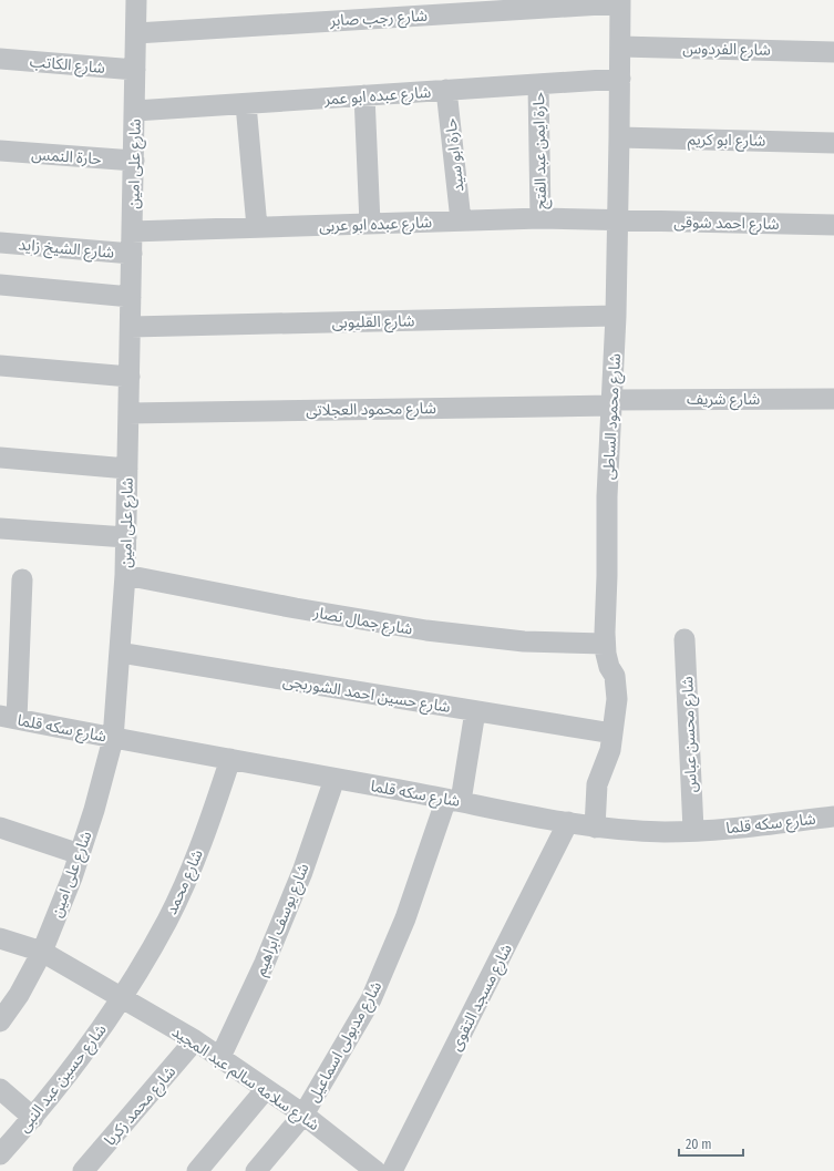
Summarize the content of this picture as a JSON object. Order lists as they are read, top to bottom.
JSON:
{
  "streets": {
    "street": [
      "شارع رجب صابر",
      "شارع الفردوس",
      "شارع الكاتب",
      "شارع عبده ابو عمر",
      "شارع ابو كريم",
      "حارة ايمن عبد الفتح",
      "حارة ابو سيد",
      "حارة النمس",
      "شارع على امين",
      "شارع احمد شوقى",
      "شارع عبده ابو عربى",
      "شارع الشيخ زايد",
      "شارع القليوبى",
      "شارع شريف",
      "شارع محمود العجلاتى",
      "شارع محمود الساطى",
      "شارع جمال نصار",
      "شارع حسين احمد الشوربجى",
      "شارع سكه قلما",
      "شارع محسن عباس",
      "شارع محمد",
      "شارع يوسف ابراهيم",
      "شارع مسجد التقوى",
      "شارع مدبولى اسماعيل",
      "شارع حسين عبد النبى",
      "شارع سلامه سالم عبد المجيد",
      "شارع محمد زكريا"
    ]
  },
  "crossings": [
    ["شارع رجب صابر", "شارع على امين"],
    ["شارع رجب صابر", "شارع محمود الساطى"],
    ["شارع الفردوس", "شارع محمود الساطى"],
    ["شارع الكاتب", "شارع على امين"],
    ["شارع عبده ابو عمر", "حارة ايمن عبد الفتح"],
    ["شارع عبده ابو عمر", "حارة ابو سيد"],
    ["شارع عبده ابو عمر", "شارع على امين"],
    ["شارع عبده ابو عمر", "شارع محمود الساطى"],
    ["شارع ابو كريم", "شارع محمود الساطى"],
    ["حارة ايمن عبد الفتح", "شارع عبده ابو عربى"],
    ["حارة ابو سيد", "شارع عبده ابو عربى"],
    ["حارة النمس", "شارع على امين"],
    ["شارع على امين", "شارع عبده ابو عربى"],
    ["شارع على امين", "شارع الشيخ زايد"],
    ["شارع على امين", "شارع القليوبى"],
    ["شارع على امين", "شارع محمود العجلاتى"],
    ["شارع على امين", "شارع جمال نصار"],
    ["شارع على امين", "شارع حسين احمد الشوربجى"],
    ["شارع على امين", "شارع سكه قلما"],
    ["شارع على امين", "شارع سلامه سالم عبد المجيد"],
    ["شارع احمد شوقى", "شارع عبده ابو عربى"],
    ["شارع احمد شوقى", "شارع محمود الساطى"],
    ["شارع عبده ابو عربى", "شارع محمود الساطى"],
    ["شارع القليوبى", "شارع محمود الساطى"],
    ["شارع شريف", "شارع محمود العجلاتى"],
    ["شارع شريف", "شارع محمود الساطى"],
    ["شارع محمود العجلاتى", "شارع محمود الساطى"],
    ["شارع محمود الساطى", "شارع جمال نصار"],
    ["شارع محمود الساطى", "شارع حسين احمد الشوربجى"],
    ["شارع محمود الساطى", "شارع سكه قلما"],
    ["شارع حسين احمد الشوربجى", "شارع مدبولى اسماعيل"],
    ["شارع سكه قلما", "شارع محسن عباس"],
    ["شارع سكه قلما", "شارع محمد"],
    ["شارع سكه قلما", "شارع يوسف ابراهيم"],
    ["شارع سكه قلما", "شارع مسجد التقوى"],
    ["شارع سكه قلما", "شارع مدبولى اسماعيل"],
    ["شارع محمد", "شارع حسين عبد النبى"],
    ["شارع محمد", "شارع سلامه سالم عبد المجيد"],
    ["شارع يوسف ابراهيم", "شارع سلامه سالم عبد المجيد"],
    ["شارع مدبولى اسماعيل", "شارع سلامه سالم عبد المجيد"],
    ["شارع حسين عبد النبى", "شارع سلامه سالم عبد المجيد"],
    ["شارع سلامه سالم عبد المجيد", "شارع محمد زكريا"]
  ],
  "scale_bar": "20 m"
}
